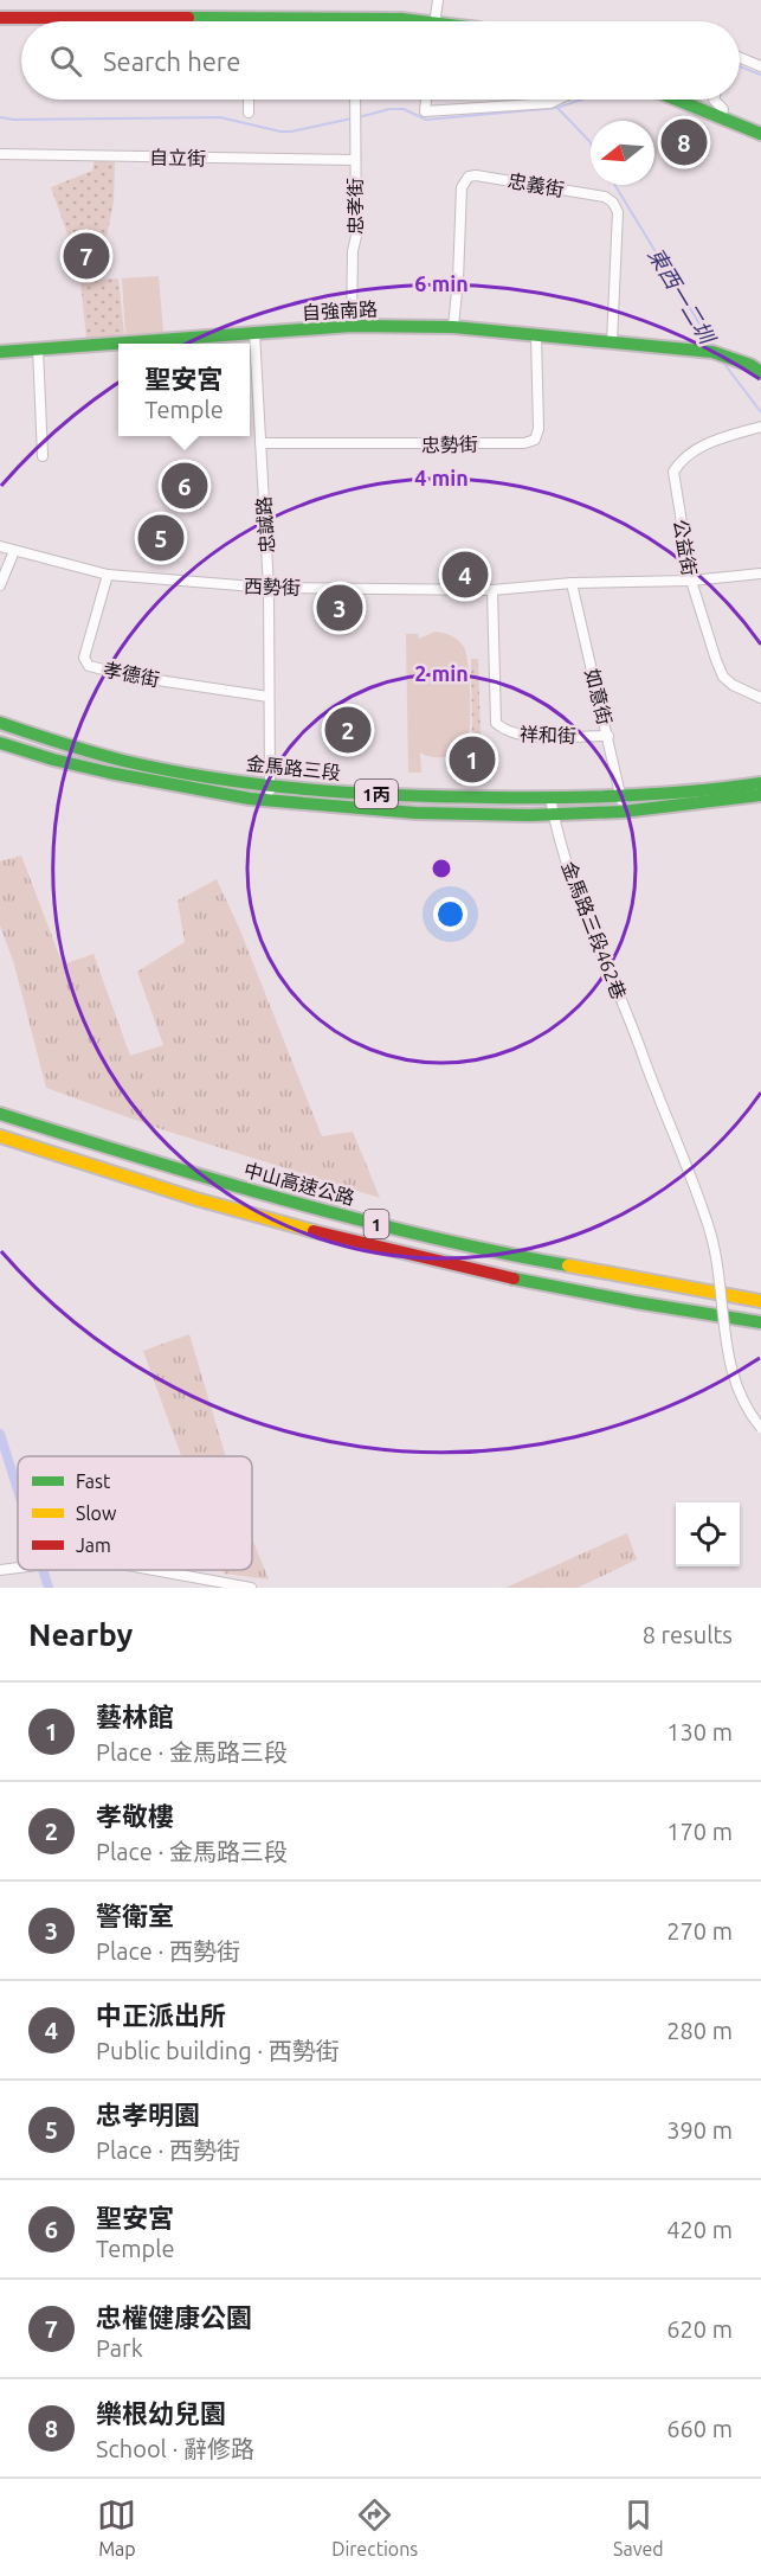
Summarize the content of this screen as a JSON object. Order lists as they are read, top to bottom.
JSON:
{
  "streets": {
    "main road": [
      "自強南路",
      "金馬路三段",
      "1丙",
      "中山高速公路",
      "1"
    ],
    "street": [
      "自立街",
      "忠義街",
      "忠孝街",
      "忠勢街",
      "忠誠路",
      "公益街",
      "西勢街",
      "孝德街",
      "如意街",
      "祥和街",
      "金馬路三段462巷"
    ]
  },
  "crossings": [
    ["自立街", "忠孝街"],
    ["忠義街", "自強南路"],
    ["忠孝街", "自強南路"],
    ["自強南路", "忠勢街"],
    ["自強南路", "忠誠路"],
    ["忠勢街", "忠誠路"],
    ["忠誠路", "西勢街"],
    ["忠誠路", "孝德街"],
    ["忠誠路", "金馬路三段"],
    ["公益街", "西勢街"],
    ["西勢街", "孝德街"],
    ["西勢街", "如意街"],
    ["西勢街", "祥和街"],
    ["如意街", "祥和街"],
    ["如意街", "金馬路三段"],
    ["金馬路三段", "金馬路三段462巷"]
  ],
  "water": ["東西一二圳"],
  "legend": ["Fast", "Slow", "Jam"],
  "north": "left",
  "page": {
    "search": "Search here",
    "pins": [
      "8",
      "7",
      "6",
      "5",
      "4",
      "3",
      "2",
      "1"
    ],
    "popup": ["聖安宮", "Temple"],
    "heading": ["Nearby", "8 results"],
    "list": [
      {
        "mark": "1",
        "name": "藝林館",
        "note": "Place · 金馬路三段",
        "value": "130 m"
      },
      {
        "mark": "2",
        "name": "孝敬樓",
        "note": "Place · 金馬路三段",
        "value": "170 m"
      },
      {
        "mark": "3",
        "name": "警衛室",
        "note": "Place · 西勢街",
        "value": "270 m"
      },
      {
        "mark": "4",
        "name": "中正派出所",
        "note": "Public building · 西勢街",
        "value": "280 m"
      },
      {
        "mark": "5",
        "name": "忠孝明園",
        "note": "Place · 西勢街",
        "value": "390 m"
      },
      {
        "mark": "6",
        "name": "聖安宮",
        "note": "Temple",
        "value": "420 m"
      },
      {
        "mark": "7",
        "name": "忠權健康公園",
        "note": "Park",
        "value": "620 m"
      },
      {
        "mark": "8",
        "name": "樂根幼兒園",
        "note": "School · 辭修路",
        "value": "660 m"
      }
    ],
    "nav": ["Map", "Directions", "Saved"]
  },
  "rings": ["6 min", "4 min", "2 min"]
}
